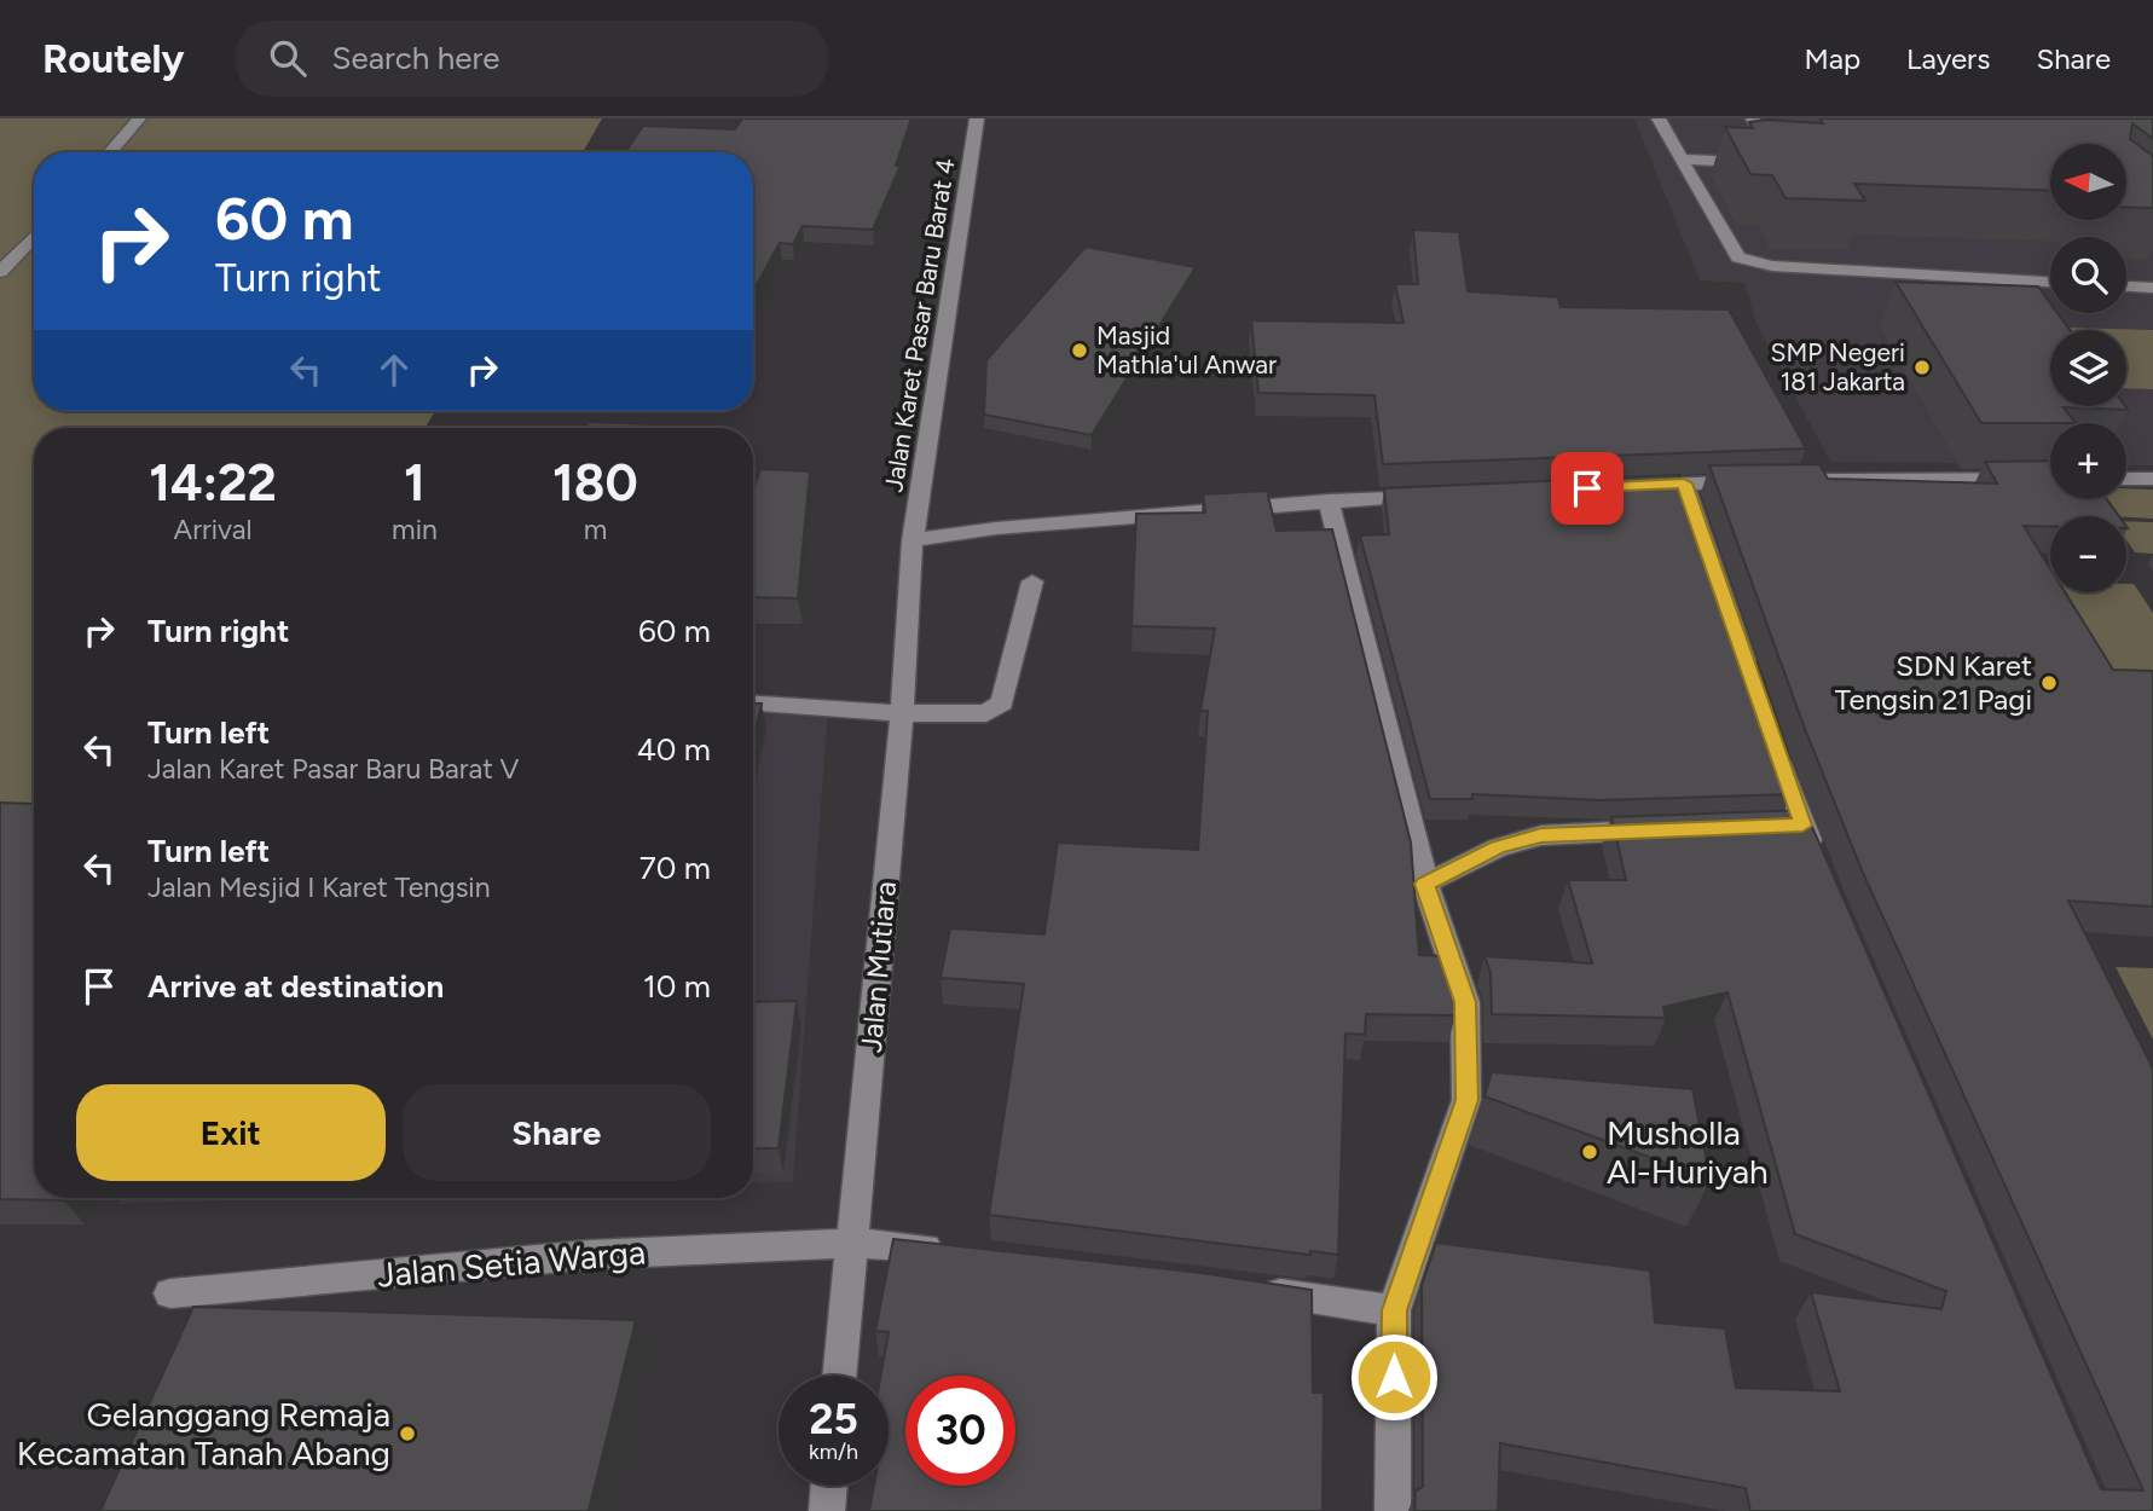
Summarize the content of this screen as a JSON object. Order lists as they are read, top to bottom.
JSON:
{
  "streets": {
    "street": ["Jalan Karet Pasar Baru Barat 4", "Jalan Mutiara", "Jalan Setia Warga"]
  },
  "crossings": [
    ["Jalan Karet Pasar Baru Barat 4", "Jalan Mutiara"],
    ["Jalan Mutiara", "Jalan Setia Warga"]
  ],
  "places": [
    "Masjid Mathla'ul Anwar",
    "SMP Negeri 181 Jakarta",
    "SDN Karet Tengsin 21 Pagi",
    "Musholla Al-Huriyah",
    "Gelanggang Remaja Kecamatan Tanah Abang"
  ],
  "north": "left",
  "page": {
    "header": "Routely",
    "search": "Search here",
    "nav": ["Map", "Layers", "Share"],
    "map_buttons": ["+", "−"],
    "turn": ["60 m", "Turn right"],
    "eta": [
      "14:22",
      "Arrival",
      "1",
      "min",
      "180",
      "m"
    ],
    "list": [
      {
        "name": "Turn right",
        "value": "60 m"
      },
      {
        "name": "Turn left",
        "note": "Jalan Karet Pasar Baru Barat V",
        "value": "40 m"
      },
      {
        "name": "Turn left",
        "note": "Jalan Mesjid I Karet Tengsin",
        "value": "70 m"
      },
      {
        "name": "Arrive at destination",
        "value": "10 m"
      }
    ],
    "buttons": ["Exit", "Share"],
    "speed": "25 km/h",
    "limit": "30"
  }
}
